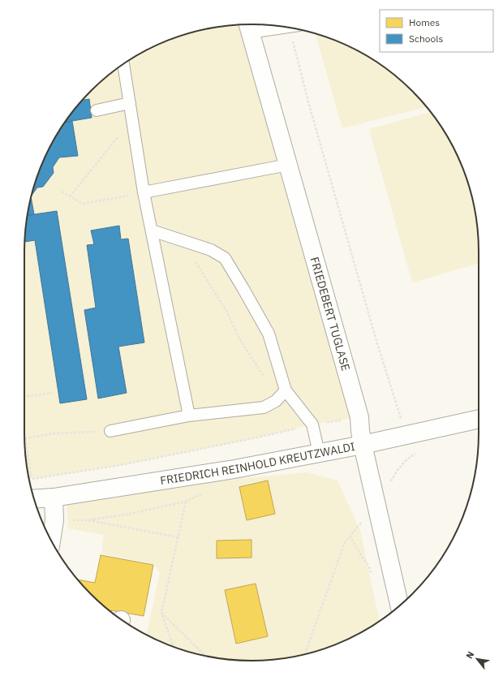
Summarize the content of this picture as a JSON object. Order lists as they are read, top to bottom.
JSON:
{
  "streets": {
    "street": ["FRIEDEBERT TUGLASE", "FRIEDRICH REINHOLD KREUTZWALDI"]
  },
  "crossings": [
    ["FRIEDEBERT TUGLASE", "FRIEDRICH REINHOLD KREUTZWALDI"]
  ],
  "legend": ["Homes", "Schools"],
  "north": "top left"
}
